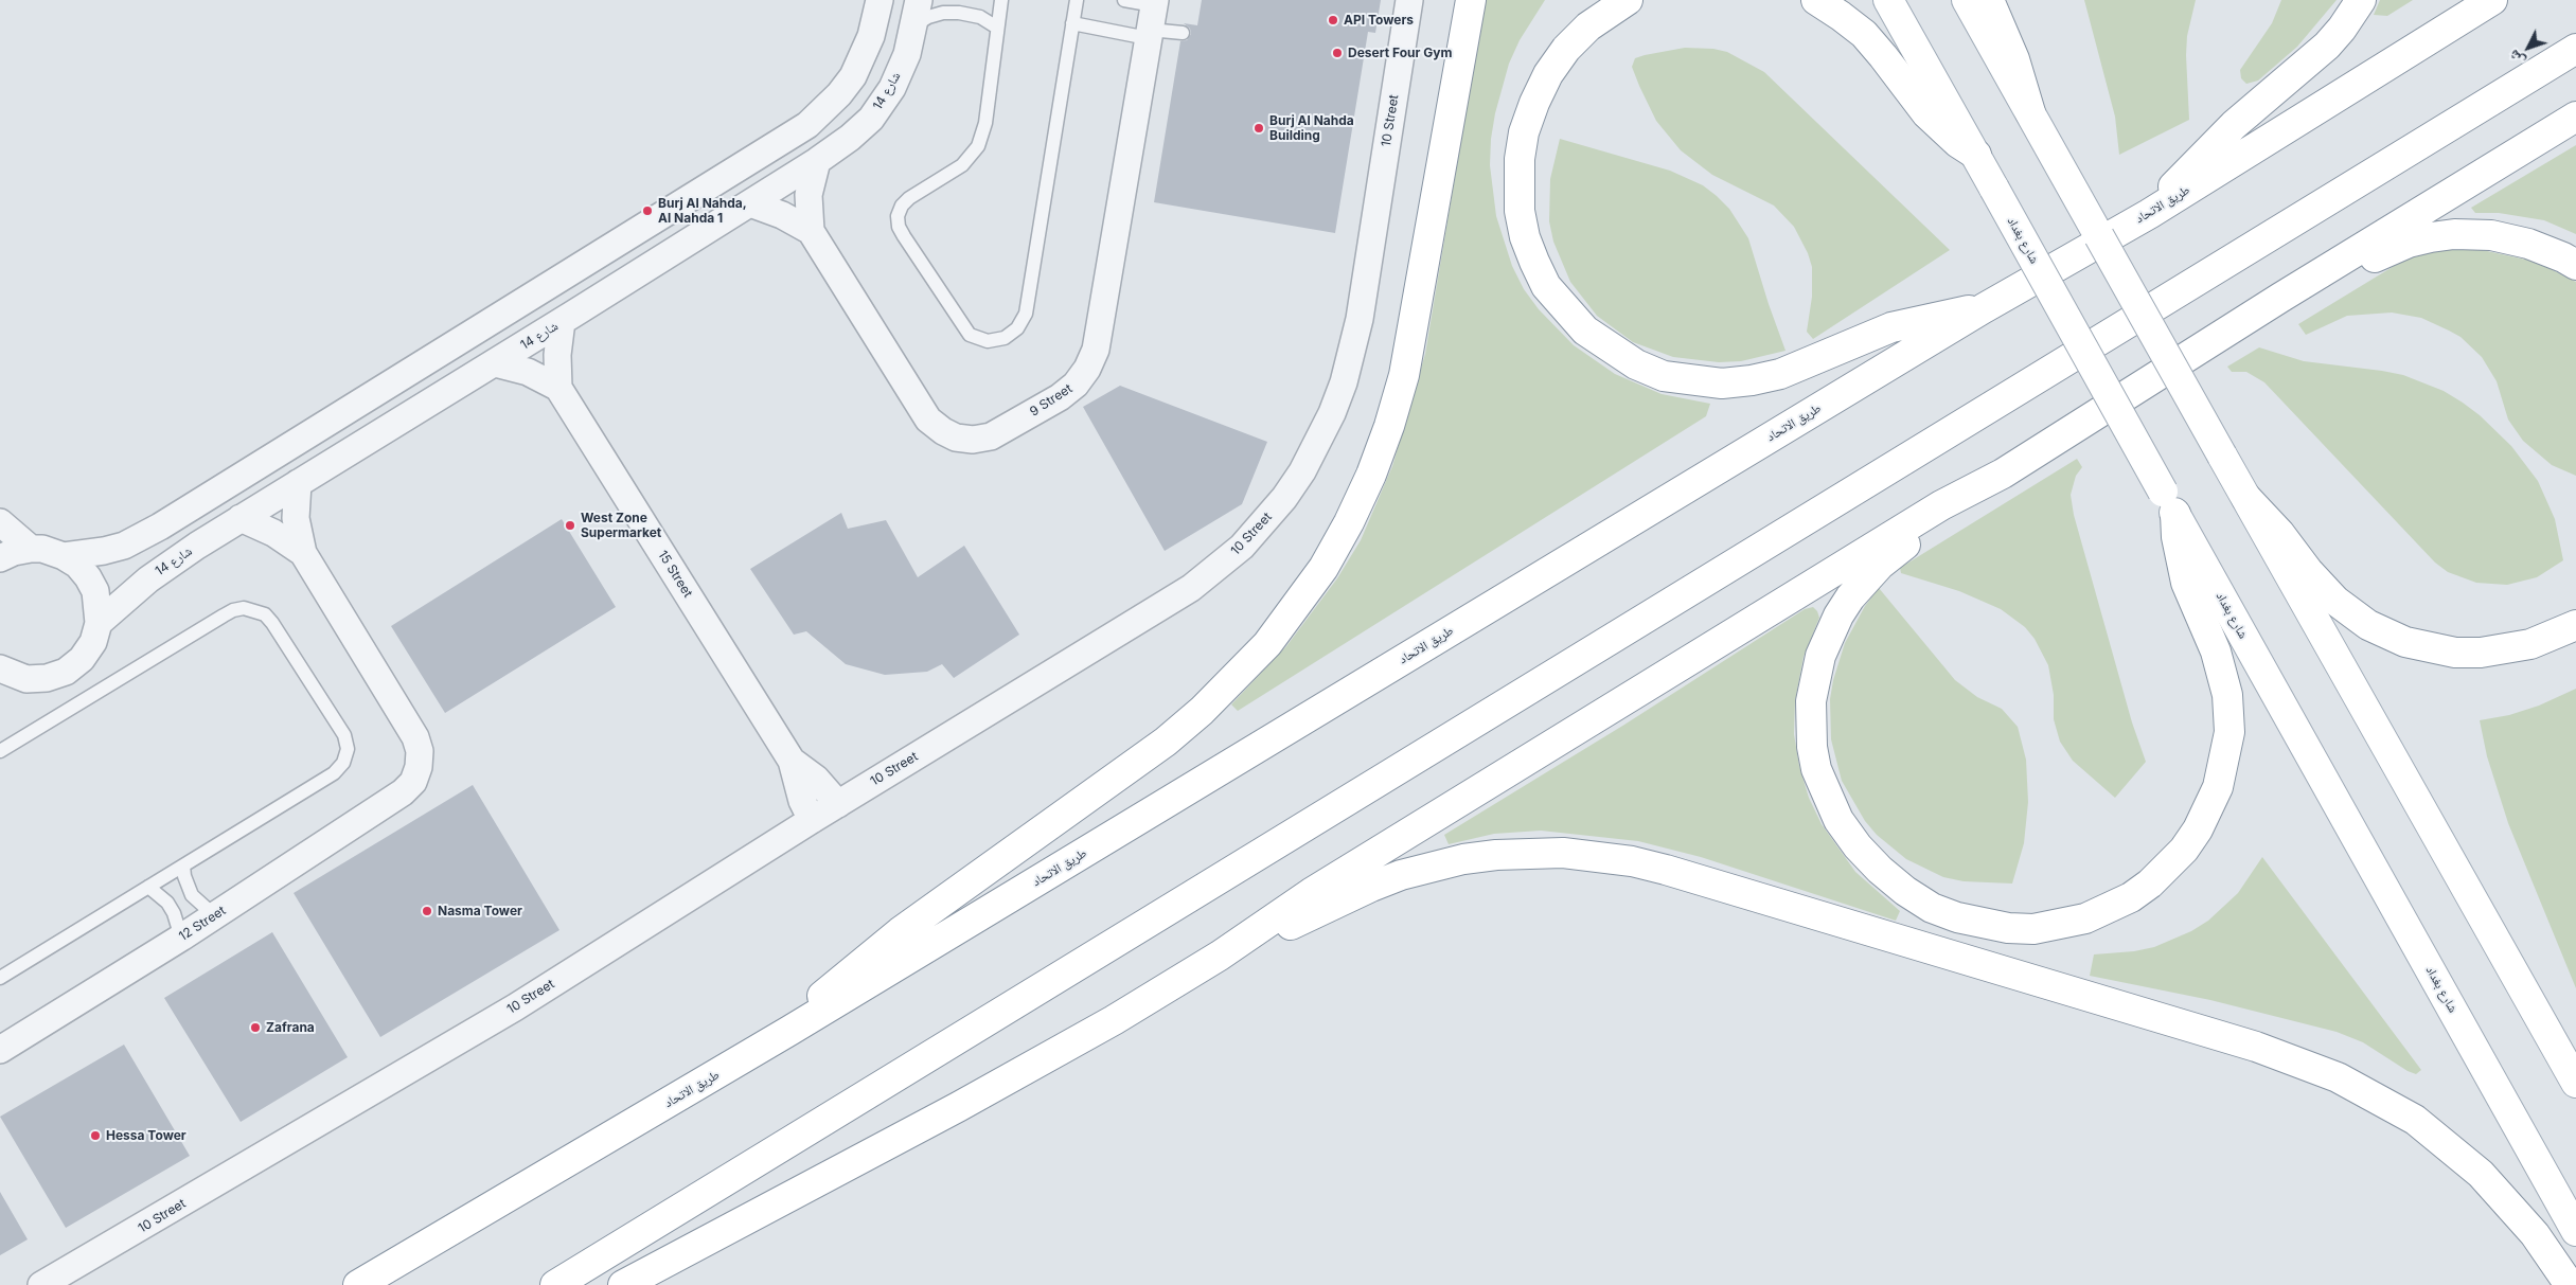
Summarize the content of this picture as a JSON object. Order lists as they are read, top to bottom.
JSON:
{
  "streets": {
    "main road": ["طريق الاتحاد", "شارع بغداد"],
    "street": [
      "شارع 14",
      "10 Street",
      "9 Street",
      "15 Street",
      "12 Street"
    ]
  },
  "places": [
    "API Towers",
    "Desert Four Gym",
    "Burj Al Nahda Building",
    "Burj Al Nahda, Al Nahda 1",
    "West Zone Supermarket",
    "Nasma Tower",
    "Zafrana",
    "Hessa Tower"
  ],
  "north": "bottom left"
}
